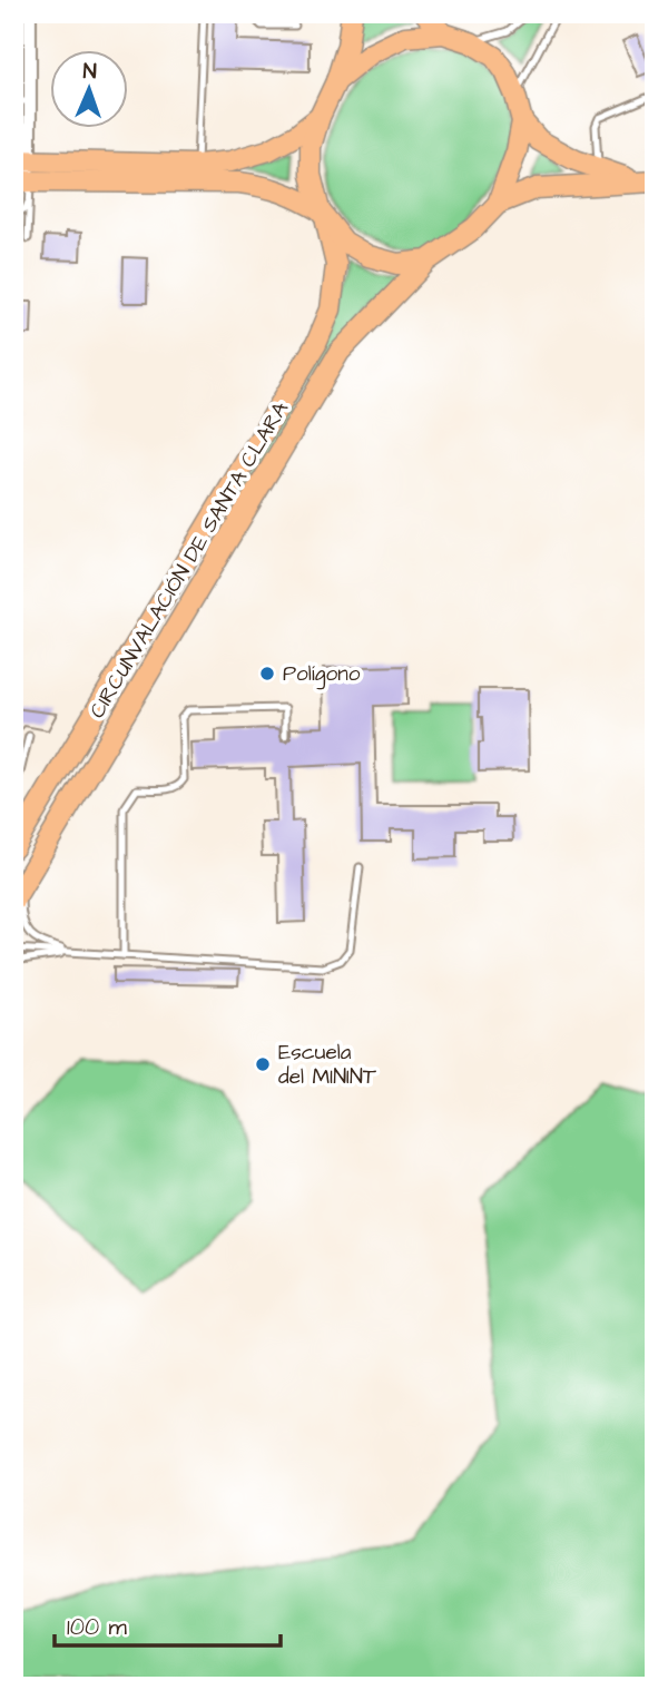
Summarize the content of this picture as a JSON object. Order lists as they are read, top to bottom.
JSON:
{
  "streets": {
    "main road": ["CIRCUNVALACIÓN DE SANTA CLARA"]
  },
  "places": ["Polígono", "Escuela del MININT"],
  "scale_bar": "100 m",
  "north": "top"
}
